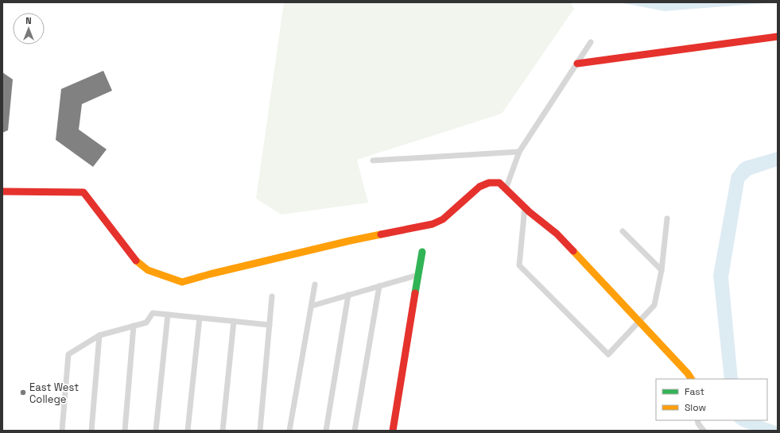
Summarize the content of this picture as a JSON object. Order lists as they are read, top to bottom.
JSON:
{
  "places": ["East West College"],
  "legend": ["Fast", "Slow"],
  "north": "top"
}
